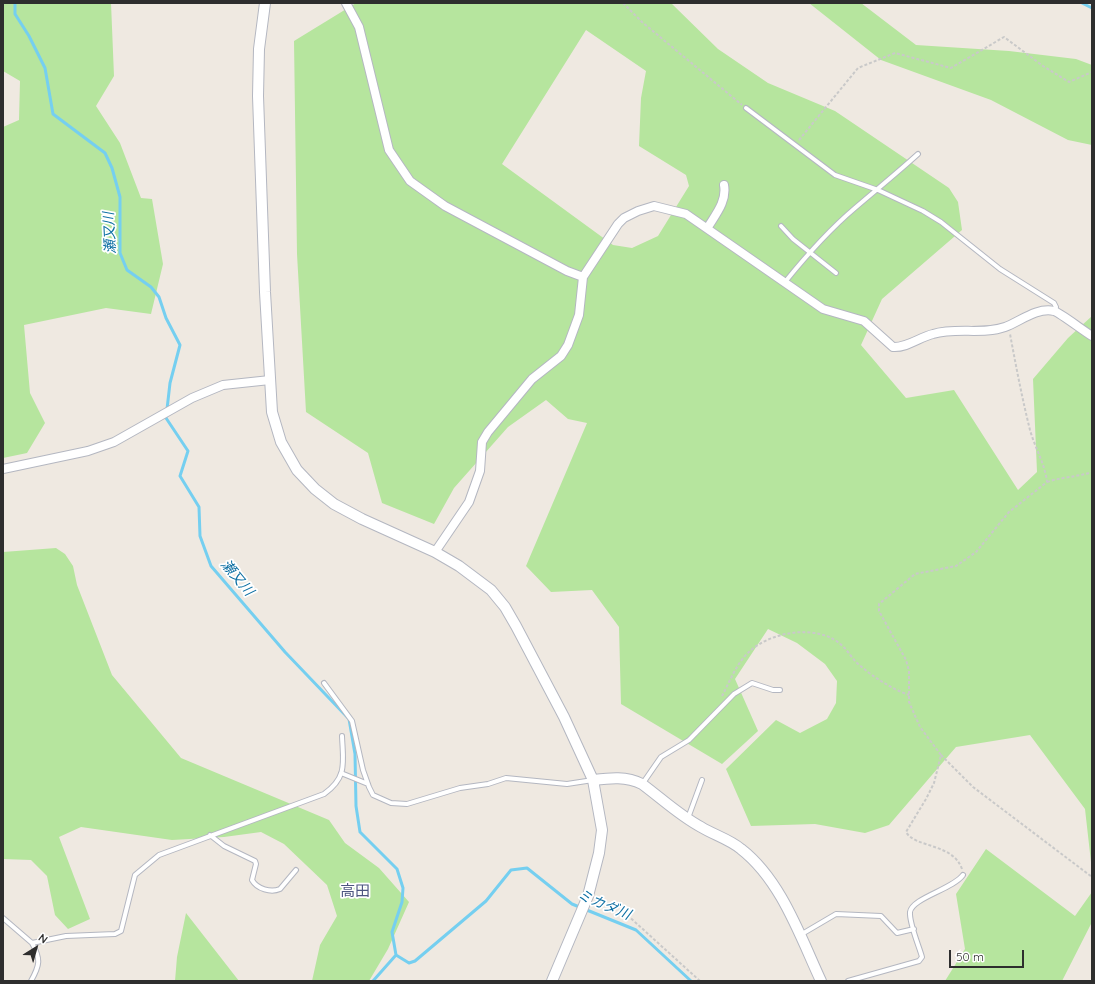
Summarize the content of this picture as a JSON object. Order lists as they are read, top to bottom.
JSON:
{
  "districts": ["高田"],
  "water": ["瀬又川", "ミカダ川"],
  "scale_bar": "50 m",
  "north": "top right"
}
